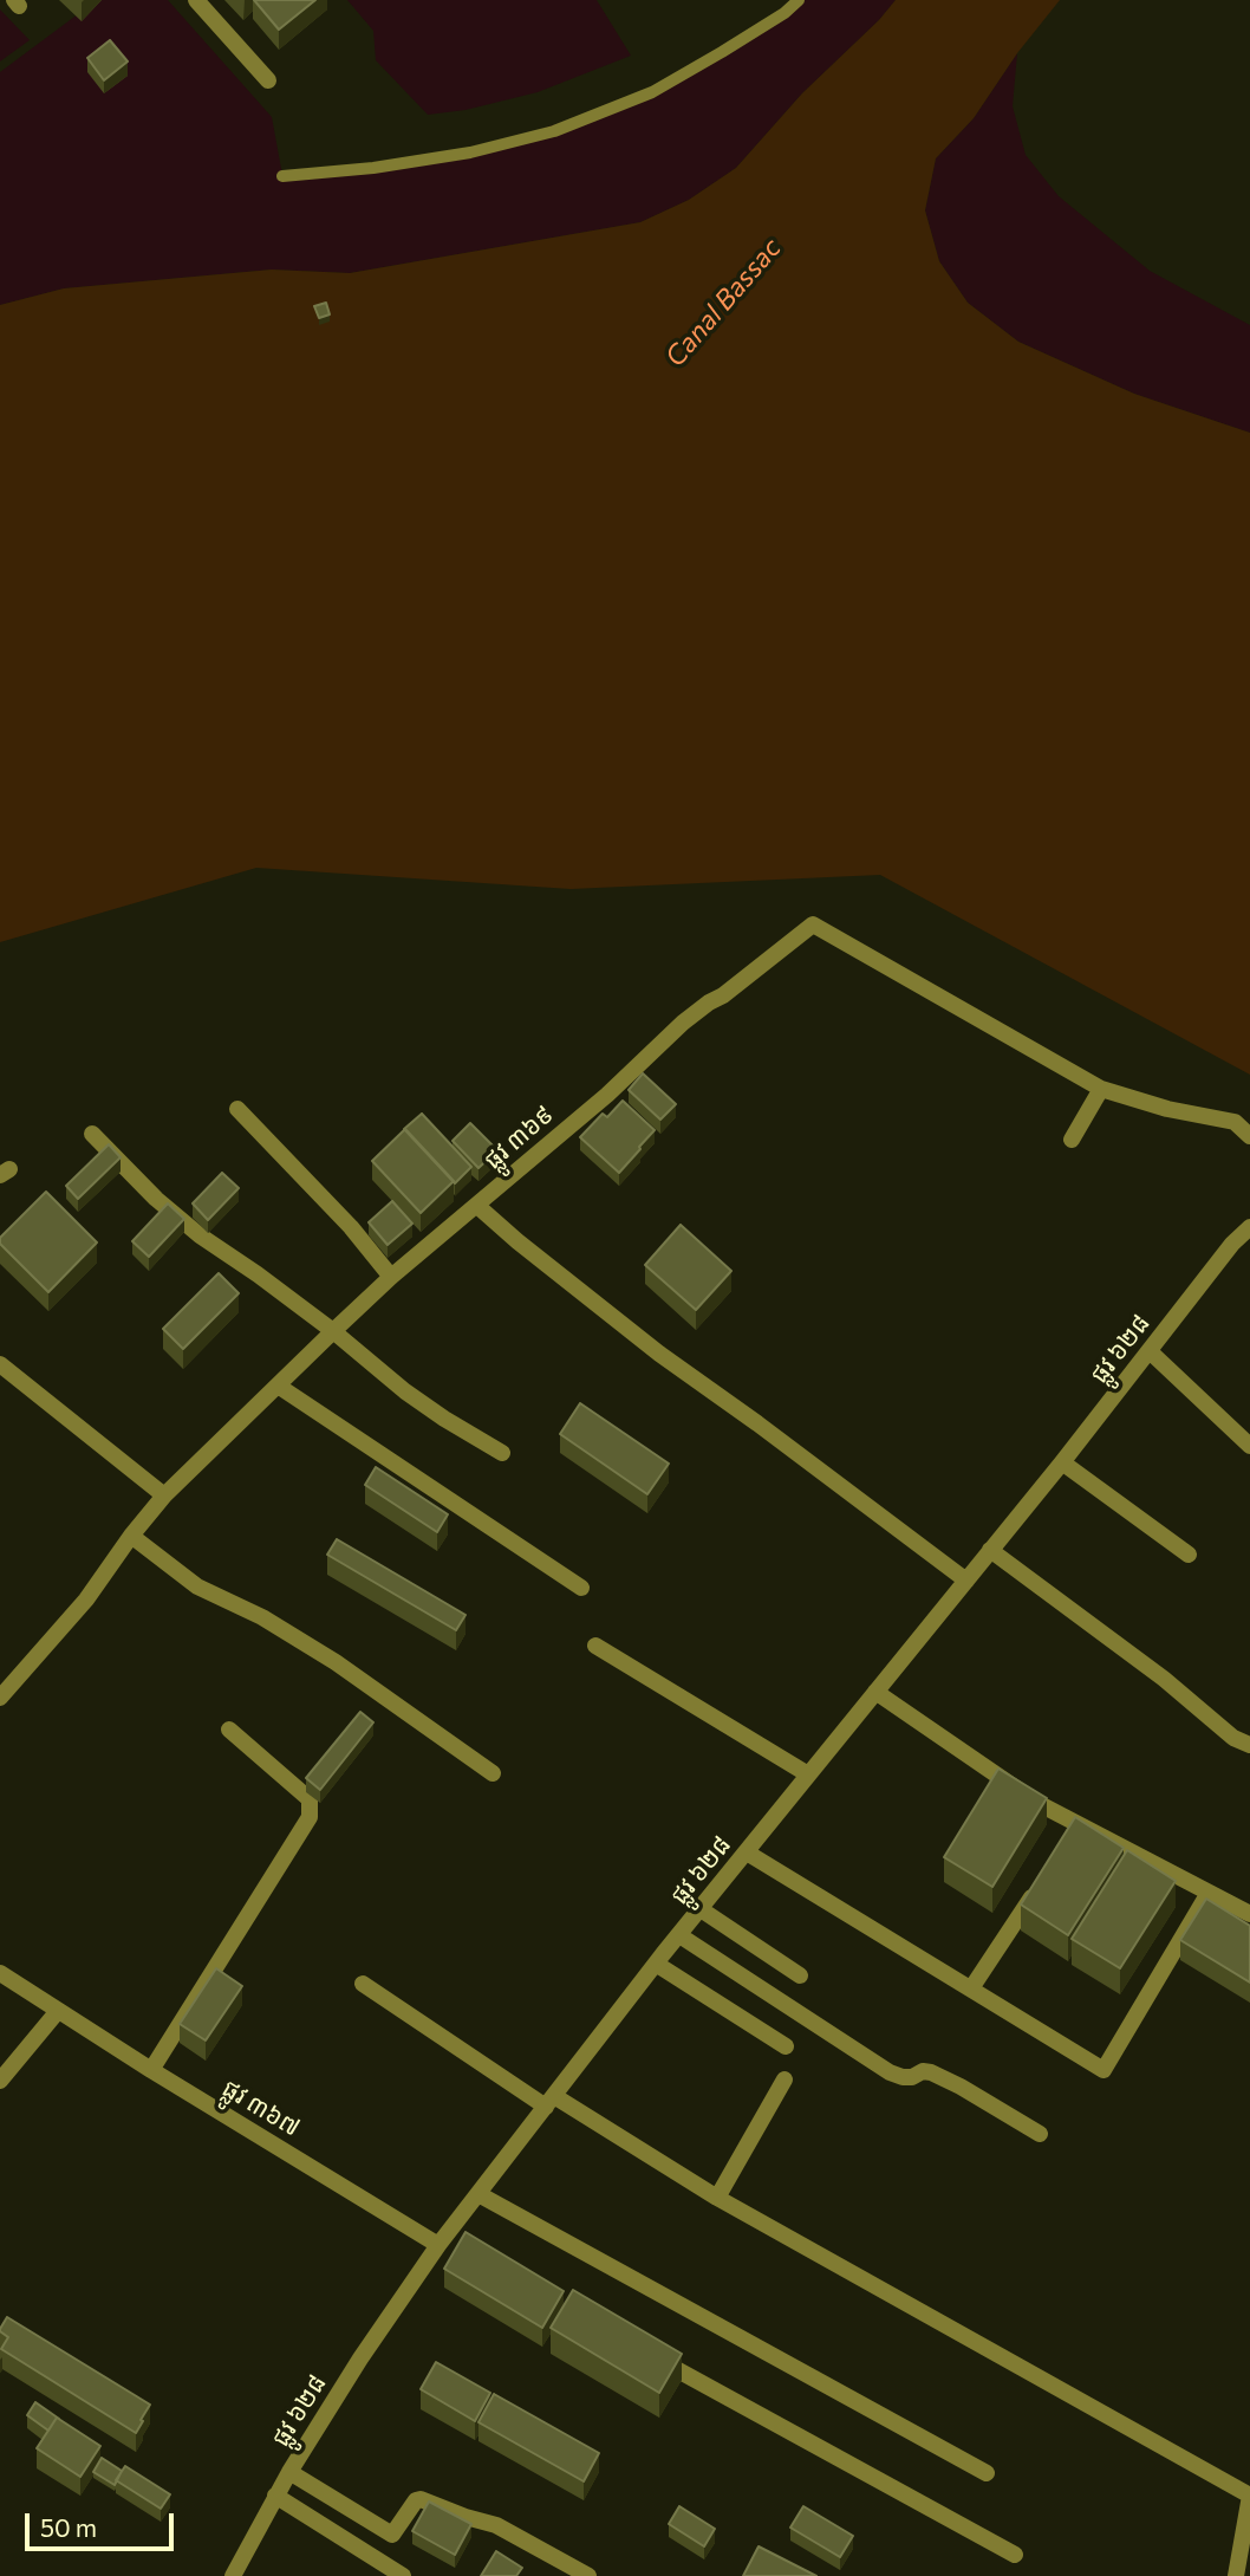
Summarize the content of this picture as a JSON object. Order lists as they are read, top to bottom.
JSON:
{
  "streets": {
    "street": ["ផ្លូវ ៣៦៩", "ផ្លូវ ៦២៨", "ផ្លូវ ៣៦៧"]
  },
  "crossings": [
    ["ផ្លូវ ៦២៨", "ផ្លូវ ៣៦៧"]
  ],
  "water": ["Canal Bassac"],
  "scale_bar": "50 m"
}
